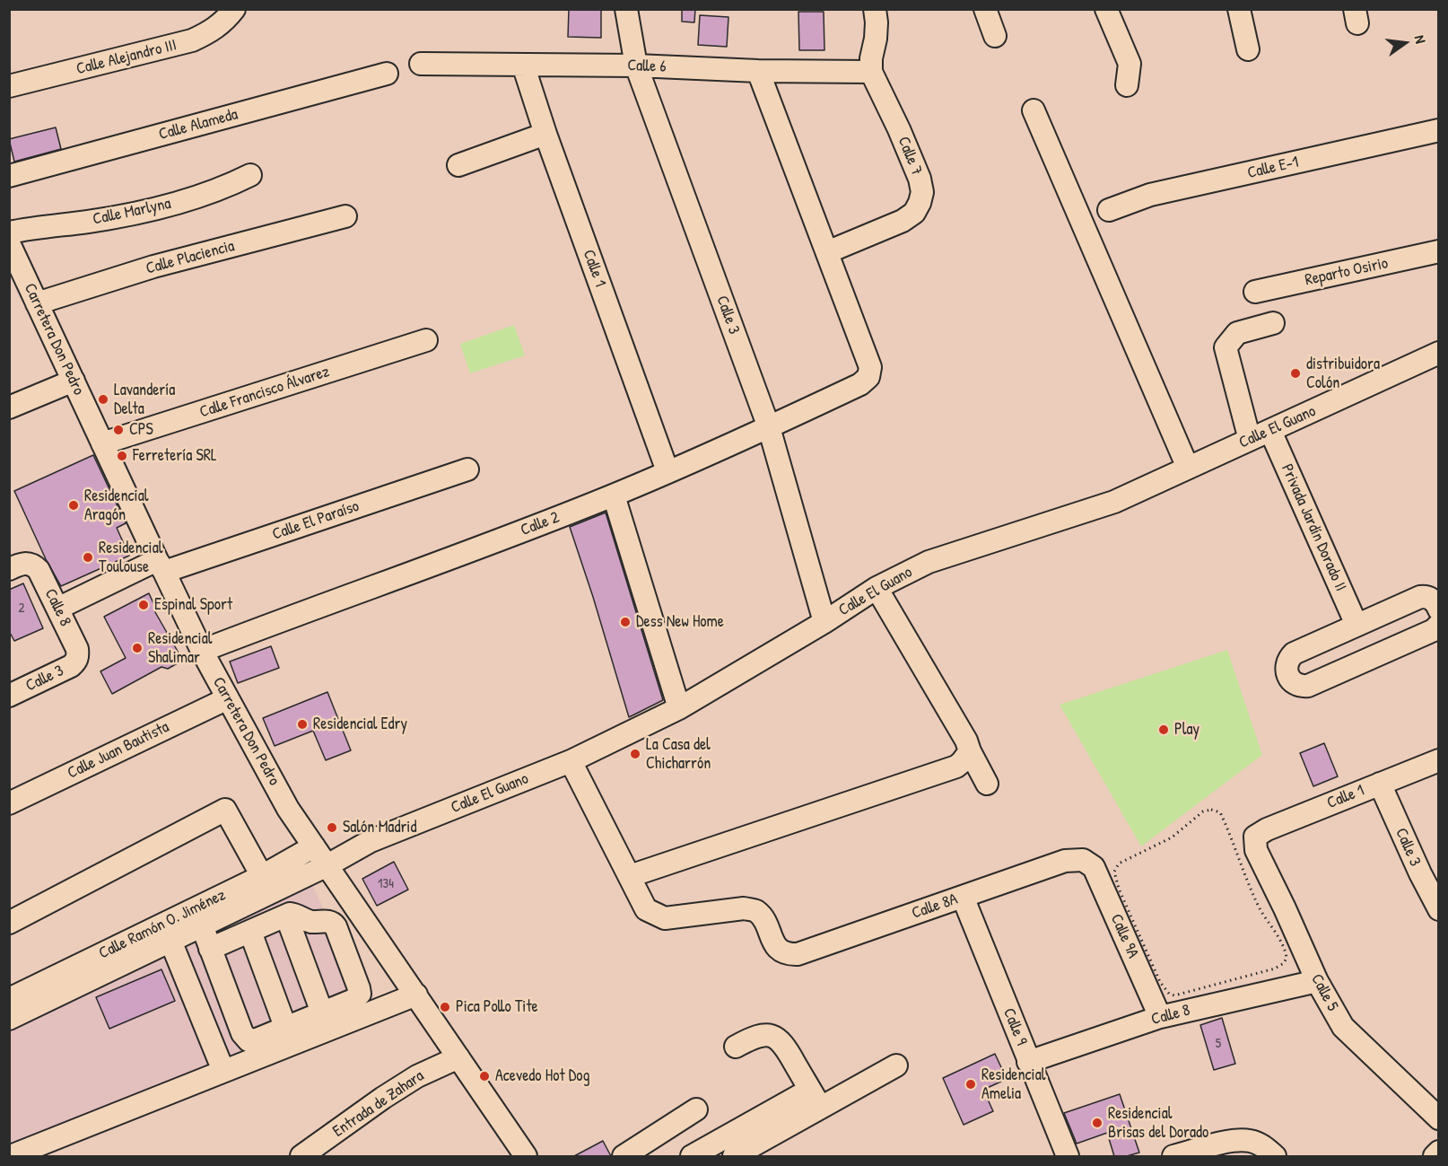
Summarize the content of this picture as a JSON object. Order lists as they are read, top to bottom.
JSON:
{
  "streets": {
    "street": [
      "Calle Alejandro III",
      "Calle 6",
      "Calle Alameda",
      "Calle 7",
      "Calle E-1",
      "Calle Marlyna",
      "Calle Placiencia",
      "Calle 1",
      "Reparto Osirio",
      "Calle 3",
      "Carretera Don Pedro",
      "Calle Francisco Álvarez",
      "Calle El Guano",
      "Calle El Paraíso",
      "Calle 2",
      "Privada Jardín Dorado II",
      "Calle 8",
      "Calle Juan Bautista",
      "Calle 8A",
      "Calle Ramón O. Jiménez",
      "Calle 9A",
      "Calle 5",
      "Calle 9",
      "Entrada de Zahara"
    ]
  },
  "crossings": [
    ["Calle 6", "Calle 7"],
    ["Calle 6", "Calle 1"],
    ["Calle 6", "Calle 3"],
    ["Calle 7", "Calle 2"],
    ["Calle Marlyna", "Carretera Don Pedro"],
    ["Calle Placiencia", "Carretera Don Pedro"],
    ["Calle 1", "Calle 3"],
    ["Calle 1", "Calle 2"],
    ["Calle 1", "Calle 5"],
    ["Calle 3", "Calle El Guano"],
    ["Calle 3", "Calle 2"],
    ["Calle 3", "Calle 8"],
    ["Carretera Don Pedro", "Calle Francisco Álvarez"],
    ["Carretera Don Pedro", "Calle El Guano"],
    ["Carretera Don Pedro", "Calle El Paraíso"],
    ["Carretera Don Pedro", "Calle 2"],
    ["Carretera Don Pedro", "Calle Juan Bautista"],
    ["Carretera Don Pedro", "Calle Ramón O. Jiménez"],
    ["Carretera Don Pedro", "Entrada de Zahara"],
    ["Calle El Guano", "Privada Jardín Dorado II"],
    ["Calle El Paraíso", "Calle 8"],
    ["Calle 8", "Calle 9A"],
    ["Calle 8", "Calle 5"],
    ["Calle 8", "Calle 9"],
    ["Calle 8A", "Calle 9A"],
    ["Calle 8A", "Calle 9"]
  ],
  "places": [
    "distribuidora Colón",
    "Lavandería Delta",
    "CPS",
    "Ferretería SRL",
    "Residencial Aragón",
    "Residencial Toulouse",
    "Espinal Sport",
    "Dess New Home",
    "Residencial Shalimar",
    "Residencial Edry",
    "Play",
    "La Casa del Chicharrón",
    "Salón Madrid",
    "Pica Pollo Tite",
    "Acevedo Hot Dog",
    "Residencial Amelia",
    "Residencial Brisas del Dorado"
  ],
  "house_numbers": ["2", "134", "5"],
  "north": "right"
}
